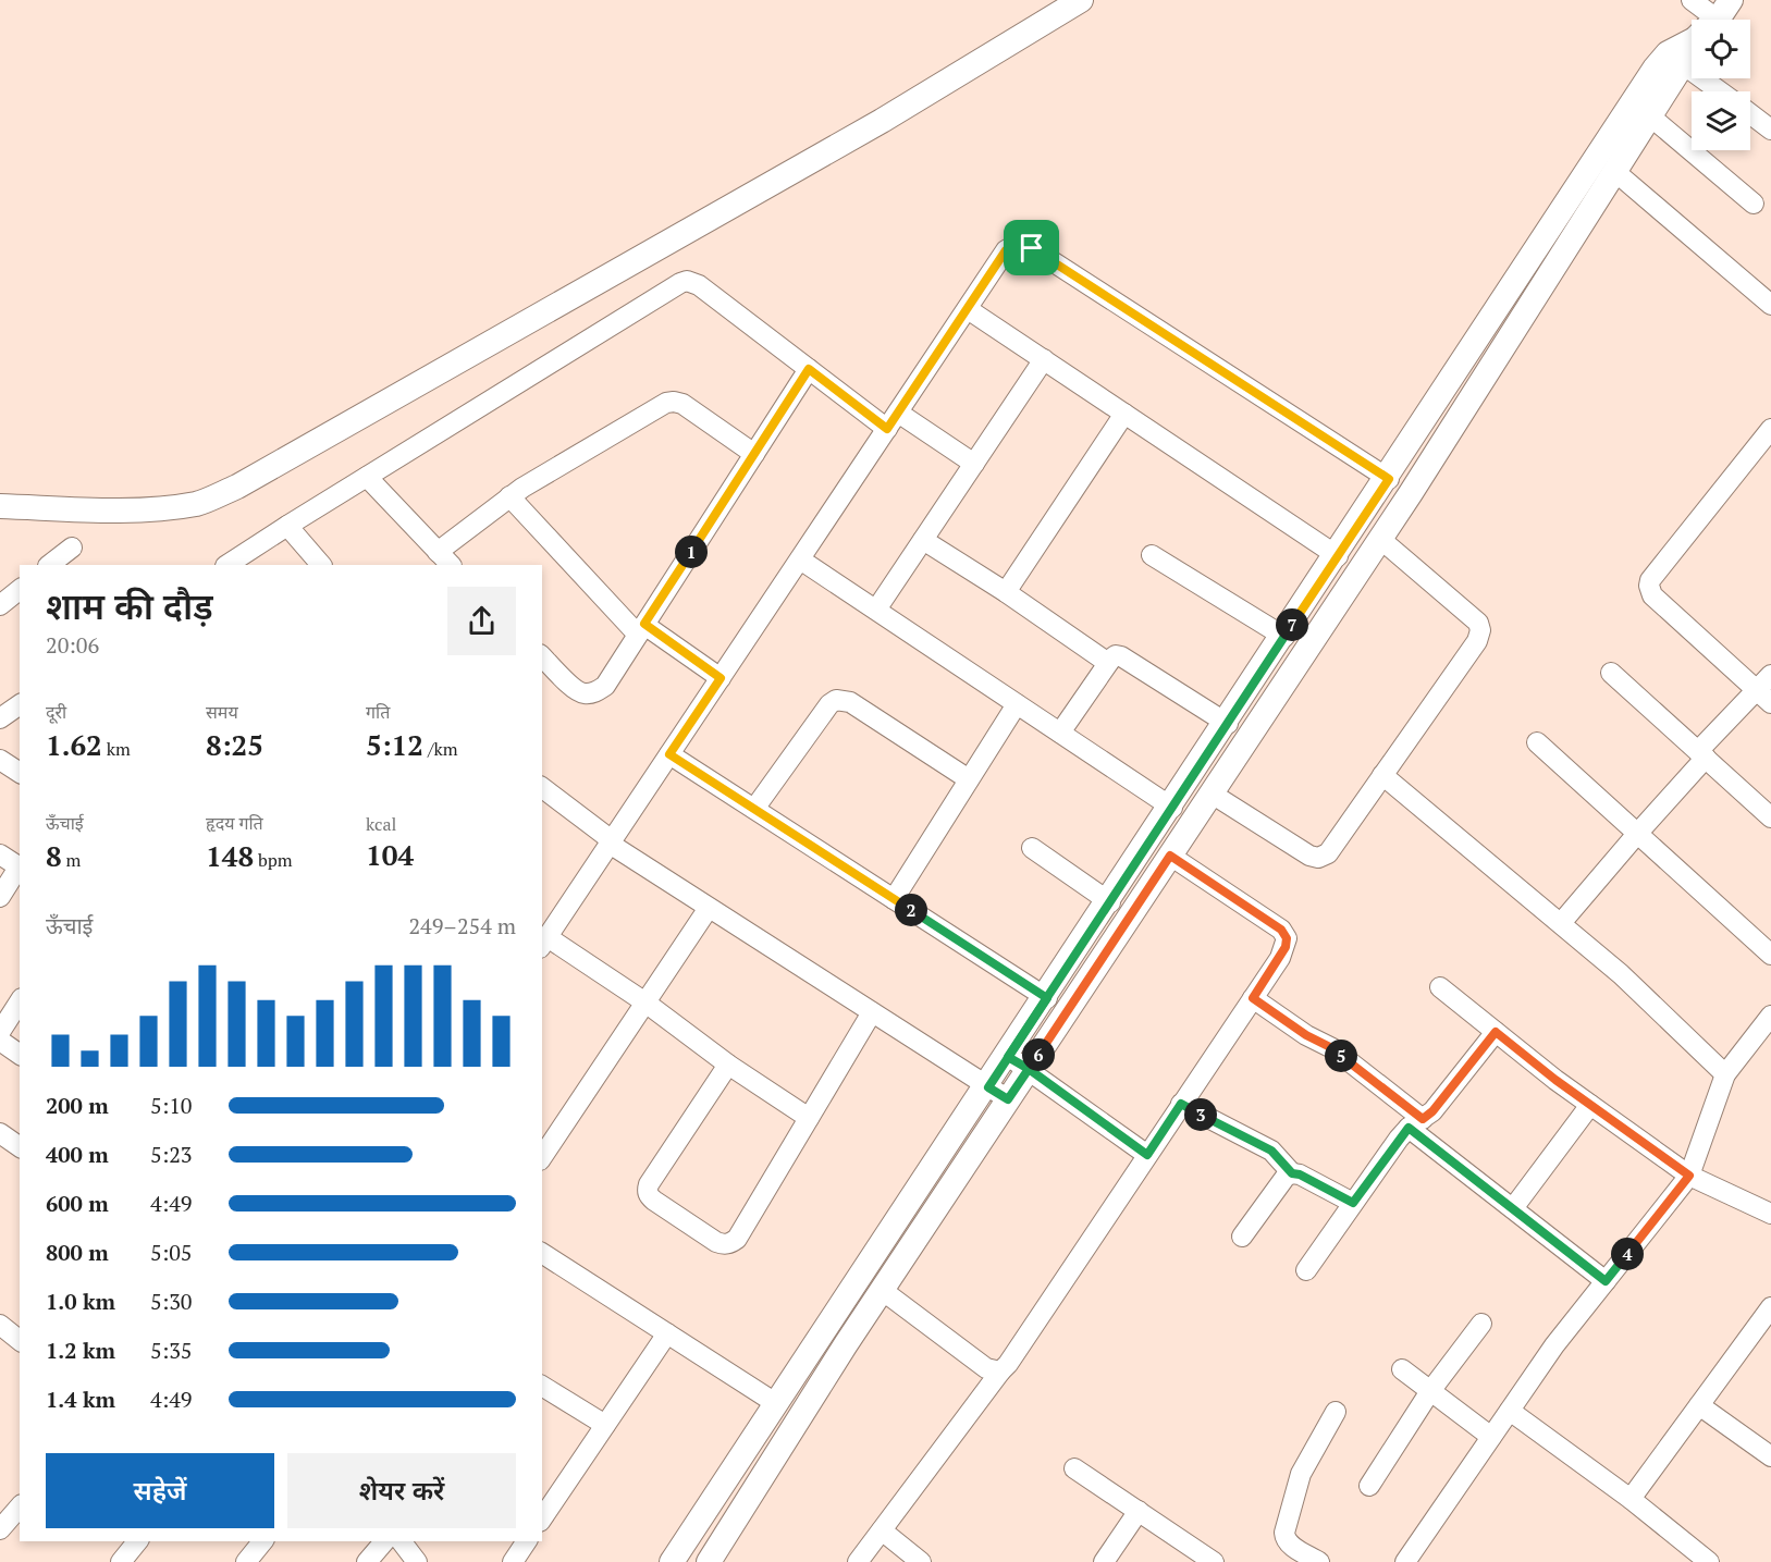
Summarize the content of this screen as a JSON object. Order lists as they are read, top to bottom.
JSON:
{
  "page": {
    "pins": [
      "1",
      "7",
      "2",
      "6",
      "5",
      "3",
      "4"
    ],
    "heading": ["शाम की दौड़", "20:06"],
    "stats": [
      ["दूरी", "1.62 km"],
      ["समय", "8:25"],
      ["गति", "5:12 /km"],
      ["ऊँचाई", "8 m"],
      ["हृदय गति", "148 bpm"],
      ["kcal", "104"]
    ],
    "chart": ["ऊँचाई", "249–254 m"],
    "list": [
      {
        "name": "200 m",
        "note": "5:10"
      },
      {
        "name": "400 m",
        "note": "5:23"
      },
      {
        "name": "600 m",
        "note": "4:49"
      },
      {
        "name": "800 m",
        "note": "5:05"
      },
      {
        "name": "1.0 km",
        "note": "5:30"
      },
      {
        "name": "1.2 km",
        "note": "5:35"
      },
      {
        "name": "1.4 km",
        "note": "4:49"
      }
    ],
    "buttons": ["सहेजें", "शेयर करें"]
  }
}
